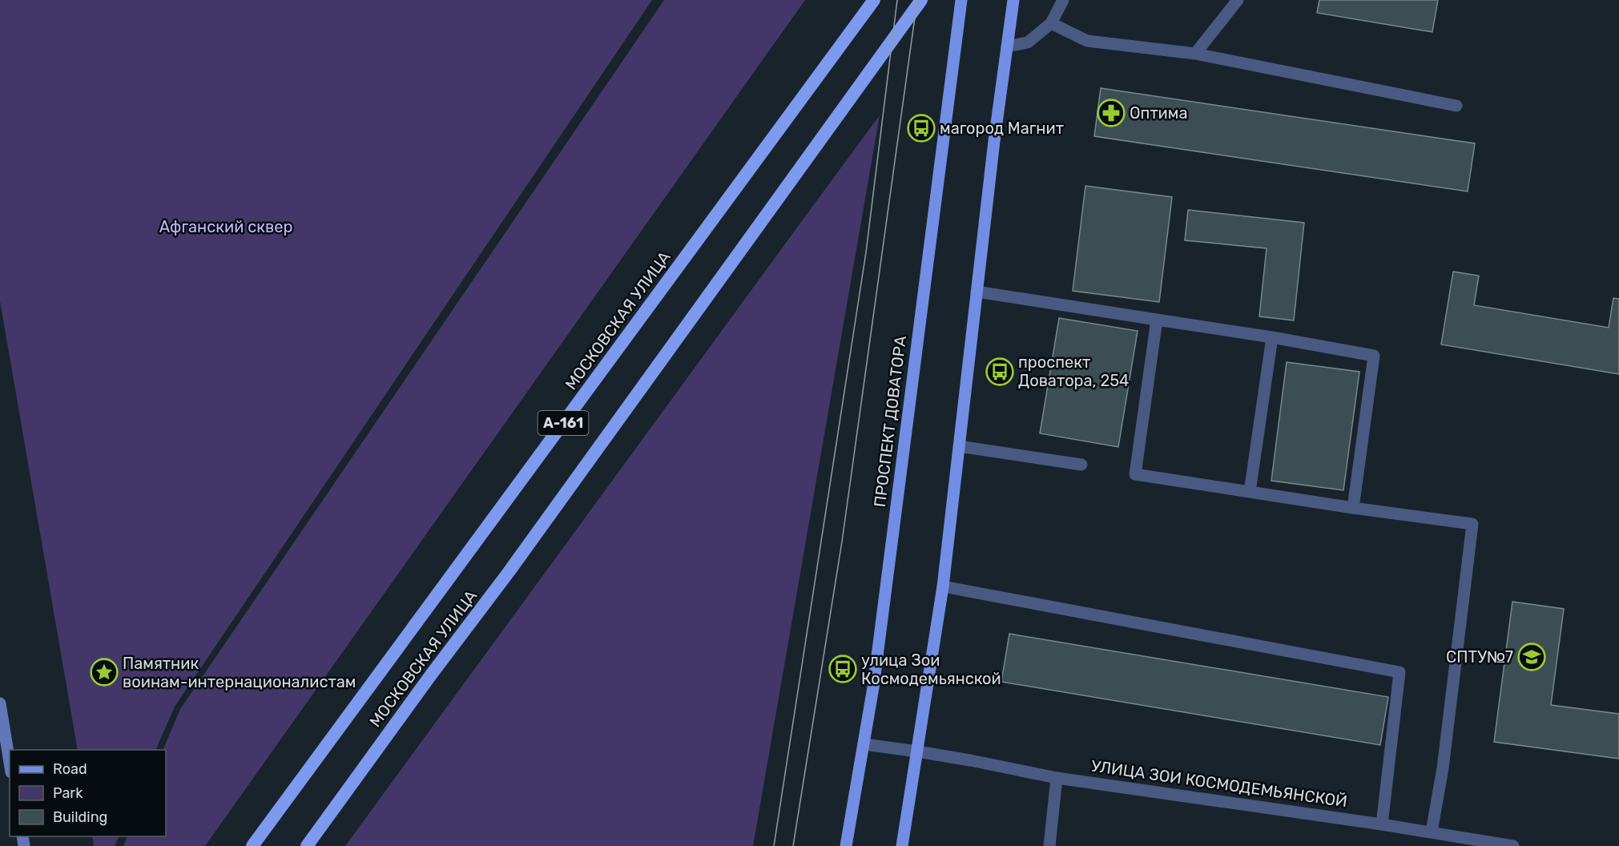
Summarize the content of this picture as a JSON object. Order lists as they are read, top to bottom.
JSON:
{
  "streets": {
    "highway": ["МОСКОВСКАЯ УЛИЦА", "А-161"],
    "main road": ["ПРОСПЕКТ ДОВАТОРА"],
    "street": ["УЛИЦА ЗОИ КОСМОДЕМЬЯНСКОЙ"]
  },
  "crossings": [
    ["ПРОСПЕКТ ДОВАТОРА", "УЛИЦА ЗОИ КОСМОДЕМЬЯНСКОЙ"]
  ],
  "parks": ["Афганский сквер"],
  "places": {
    "pharmacy": ["Оптима"],
    "bus stop": ["магород Магнит", "проспект Доватора, 254", "улица Зои Космодемьянской"],
    "school or university": ["СПТУ№7"],
    "place": ["Памятник воинам-интернационалистам"]
  },
  "legend": ["Road", "Park", "Building"]
}
